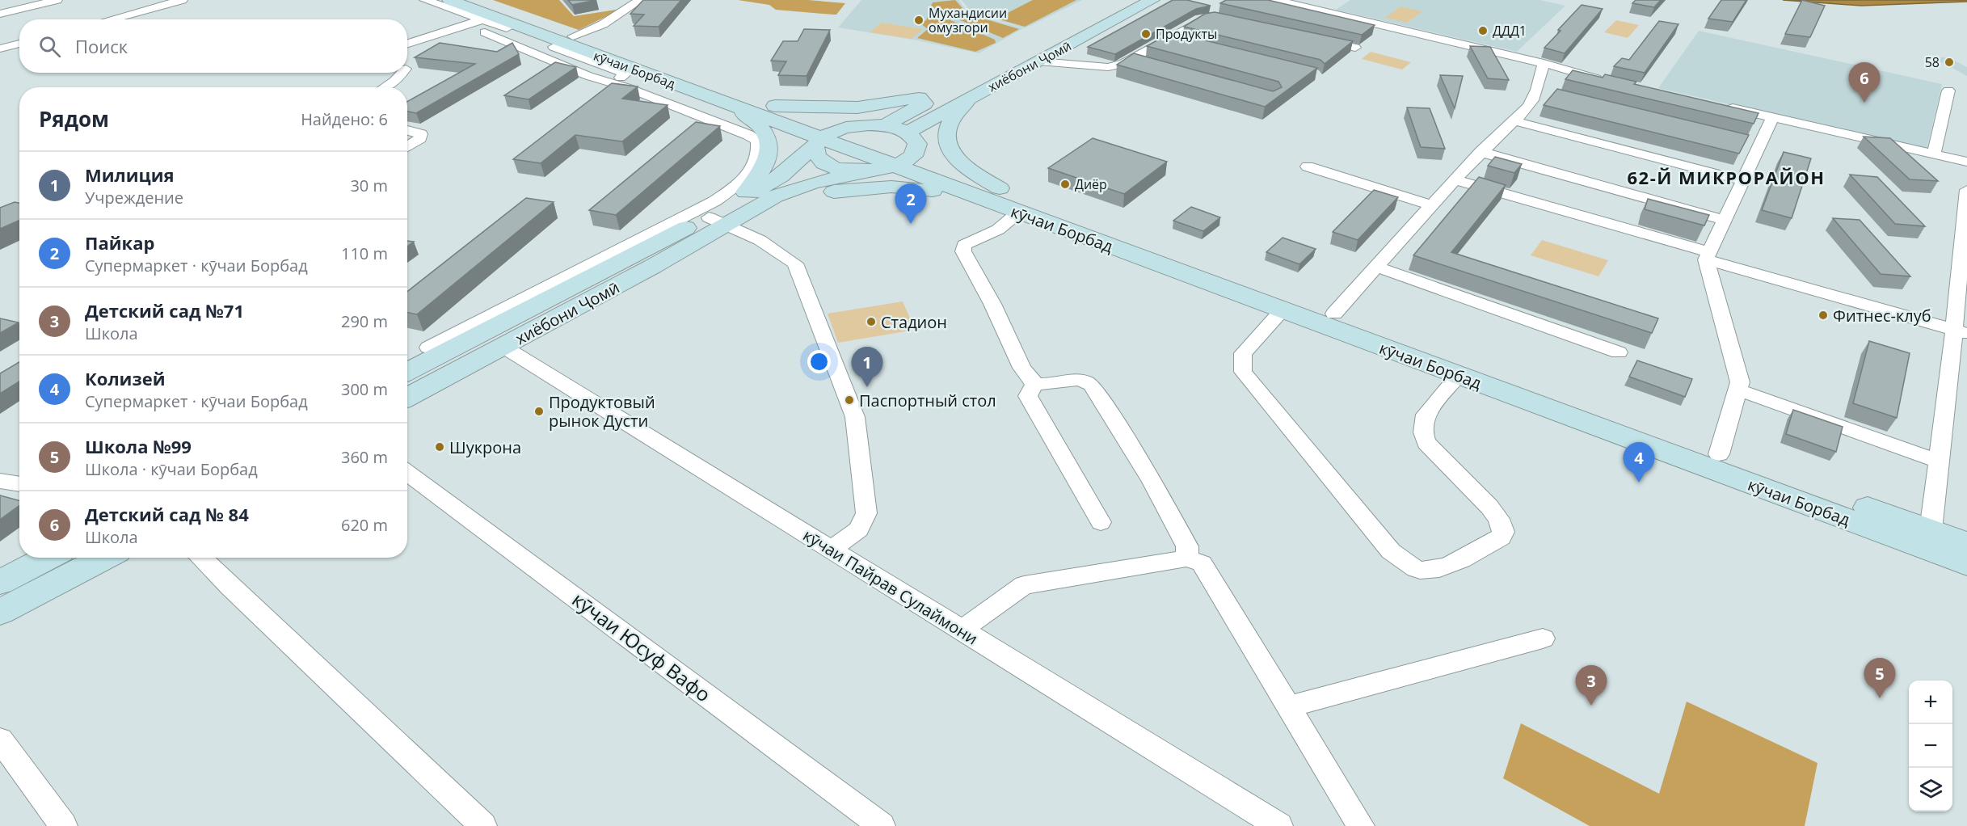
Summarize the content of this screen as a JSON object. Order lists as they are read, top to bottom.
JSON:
{
  "streets": {
    "main road": ["хиёбони Ҷомӣ", "кӯчаи Борбад"],
    "street": ["кӯчаи Пайрав Сулаймони", "кӯчаи Юсуф Вафо"]
  },
  "crossings": [
    ["хиёбони Ҷомӣ", "кӯчаи Борбад"],
    ["хиёбони Ҷомӣ", "кӯчаи Пайрав Сулаймони"]
  ],
  "districts": ["62-Й МИКРОРАЙОН"],
  "places": [
    "Мухандисии омузгори",
    "ДДД1",
    "Продукты",
    "58",
    "Диëр",
    "Фитнес-клуб",
    "Стадион",
    "Паспортный стол",
    "Продуктовый рынок Дусти",
    "Шукрона"
  ],
  "page": {
    "search": "Поиск",
    "pins": [
      "6",
      "2",
      "1",
      "4",
      "5",
      "3"
    ],
    "heading": ["Рядом", "Найдено: 6"],
    "list": [
      {
        "mark": "1",
        "name": "Милиция",
        "note": "Учреждение",
        "value": "30 m"
      },
      {
        "mark": "2",
        "name": "Пайкар",
        "note": "Супермаркет · кӯчаи Борбад",
        "value": "110 m"
      },
      {
        "mark": "3",
        "name": "Детский сад №71",
        "note": "Школа",
        "value": "290 m"
      },
      {
        "mark": "4",
        "name": "Колизей",
        "note": "Супермаркет · кӯчаи Борбад",
        "value": "300 m"
      },
      {
        "mark": "5",
        "name": "Школа №99",
        "note": "Школа · кӯчаи Борбад",
        "value": "360 m"
      },
      {
        "mark": "6",
        "name": "Детский сад № 84",
        "note": "Школа",
        "value": "620 m"
      }
    ],
    "map_buttons": ["+", "−"]
  }
}
